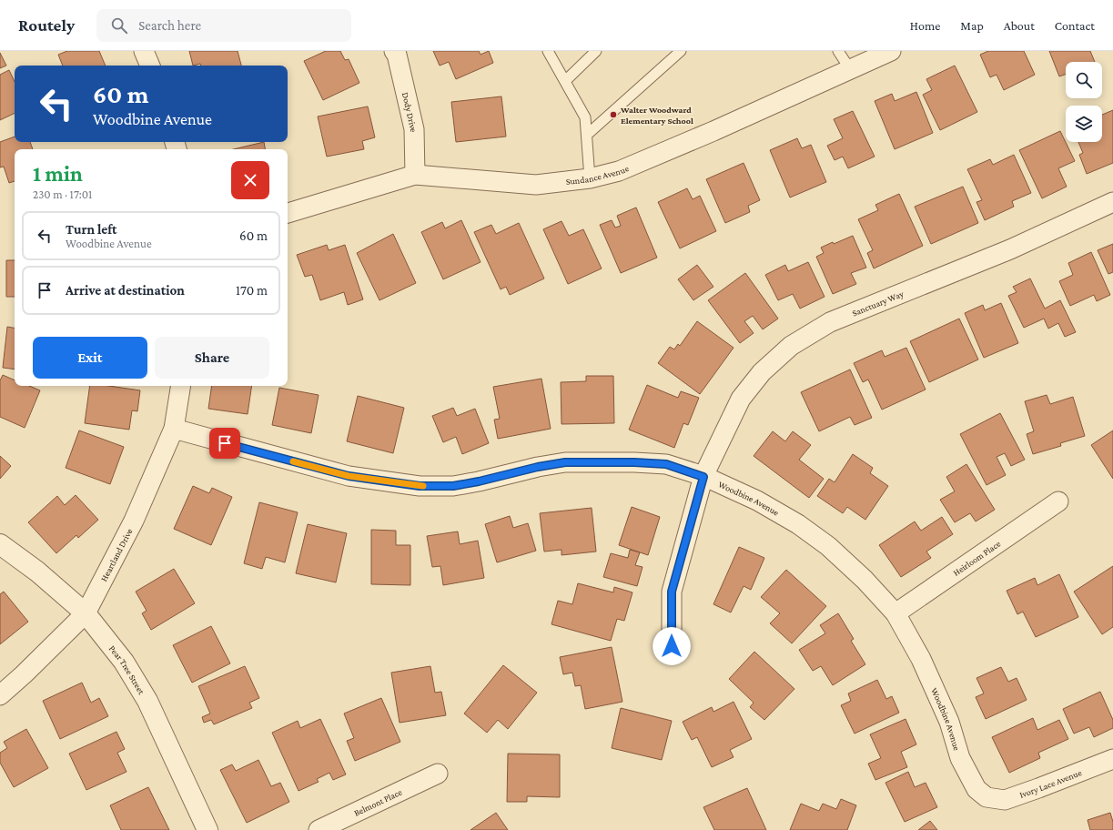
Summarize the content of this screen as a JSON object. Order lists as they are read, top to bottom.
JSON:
{
  "streets": {
    "street": [
      "Dody Drive",
      "Sundance Avenue",
      "Sanctuary Way",
      "Woodbine Avenue",
      "Heartland Drive",
      "Heirloom Place",
      "Pear Tree Street",
      "Ivory Lace Avenue",
      "Belmont Place"
    ]
  },
  "crossings": [
    ["Dody Drive", "Sundance Avenue"],
    ["Sanctuary Way", "Woodbine Avenue"],
    ["Woodbine Avenue", "Heartland Drive"],
    ["Woodbine Avenue", "Heirloom Place"],
    ["Woodbine Avenue", "Ivory Lace Avenue"],
    ["Heartland Drive", "Pear Tree Street"]
  ],
  "places": ["Walter Woodward Elementary School"],
  "page": {
    "header": "Routely",
    "search": "Search here",
    "nav": [
      "Home",
      "Map",
      "About",
      "Contact"
    ],
    "turn": ["60 m", "Woodbine Avenue"],
    "heading": ["1 min", "230 m · 17:01"],
    "list": [
      {
        "name": "Turn left",
        "note": "Woodbine Avenue",
        "value": "60 m"
      },
      {
        "name": "Arrive at destination",
        "value": "170 m"
      }
    ],
    "buttons": ["Exit", "Share"]
  }
}
